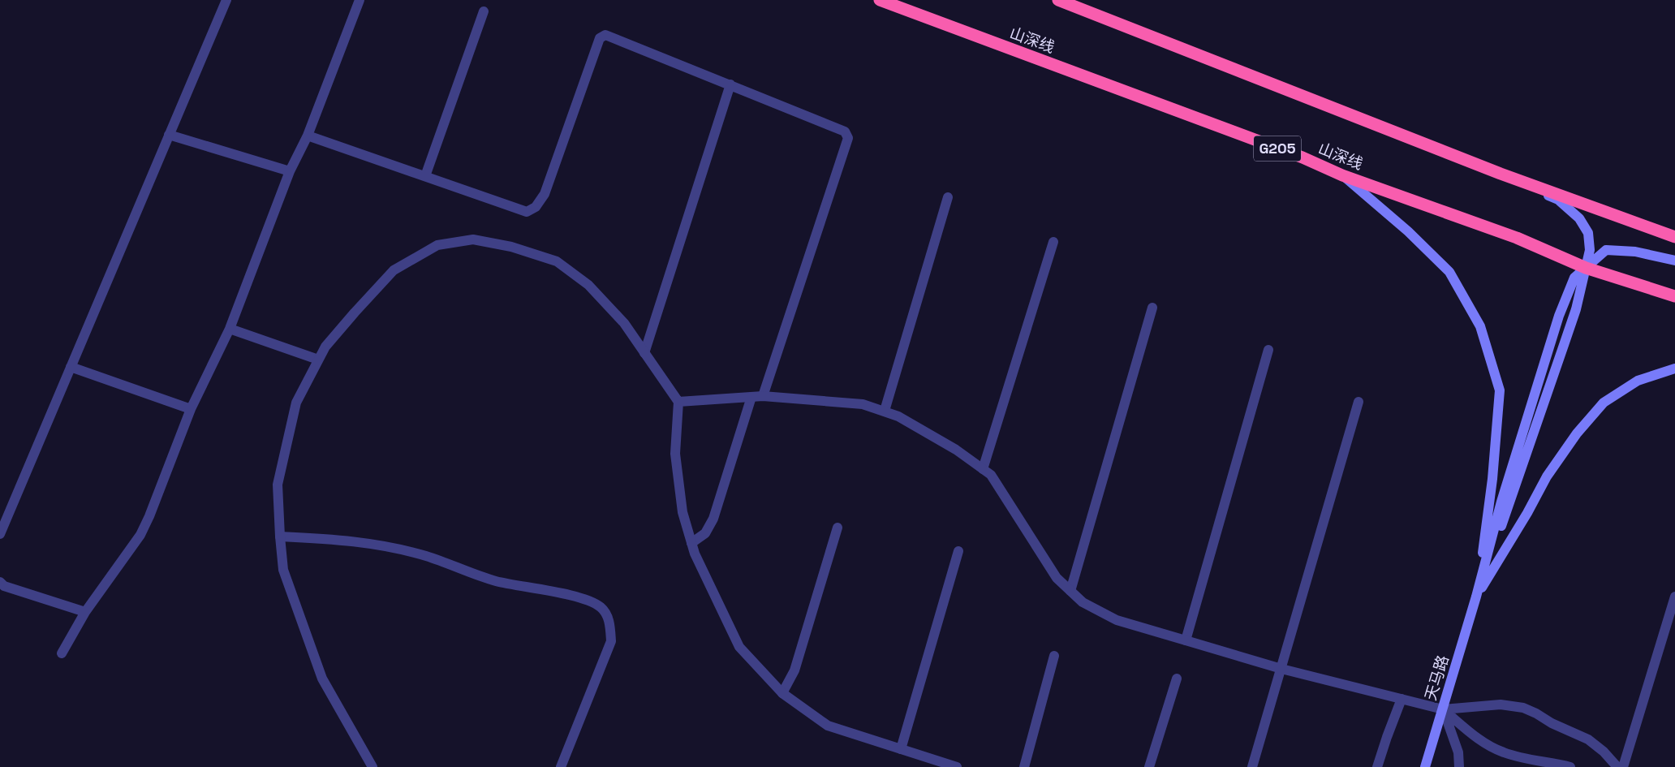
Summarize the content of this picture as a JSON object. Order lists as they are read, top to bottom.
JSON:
{
  "streets": {
    "highway": ["山深线", "G205"],
    "main road": ["天马路"]
  }
}
